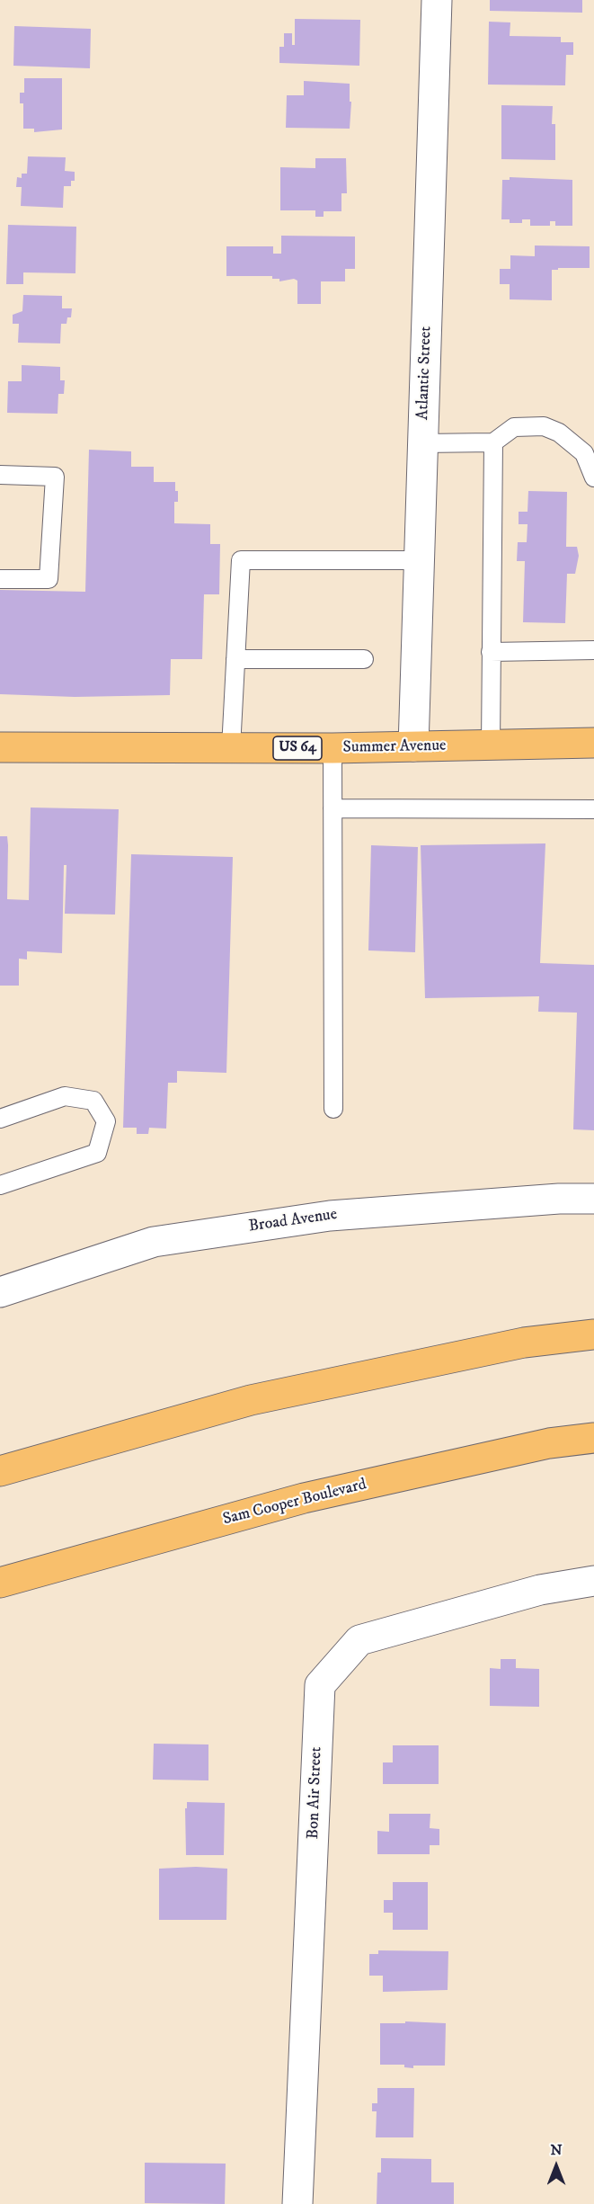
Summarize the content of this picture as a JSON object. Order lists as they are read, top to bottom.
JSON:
{
  "streets": {
    "main road": ["Summer Avenue", "US 64", "Sam Cooper Boulevard"],
    "street": ["Atlantic Street", "Broad Avenue", "Bon Air Street"]
  },
  "crossings": [
    ["Atlantic Street", "Summer Avenue"]
  ],
  "north": "top"
}
